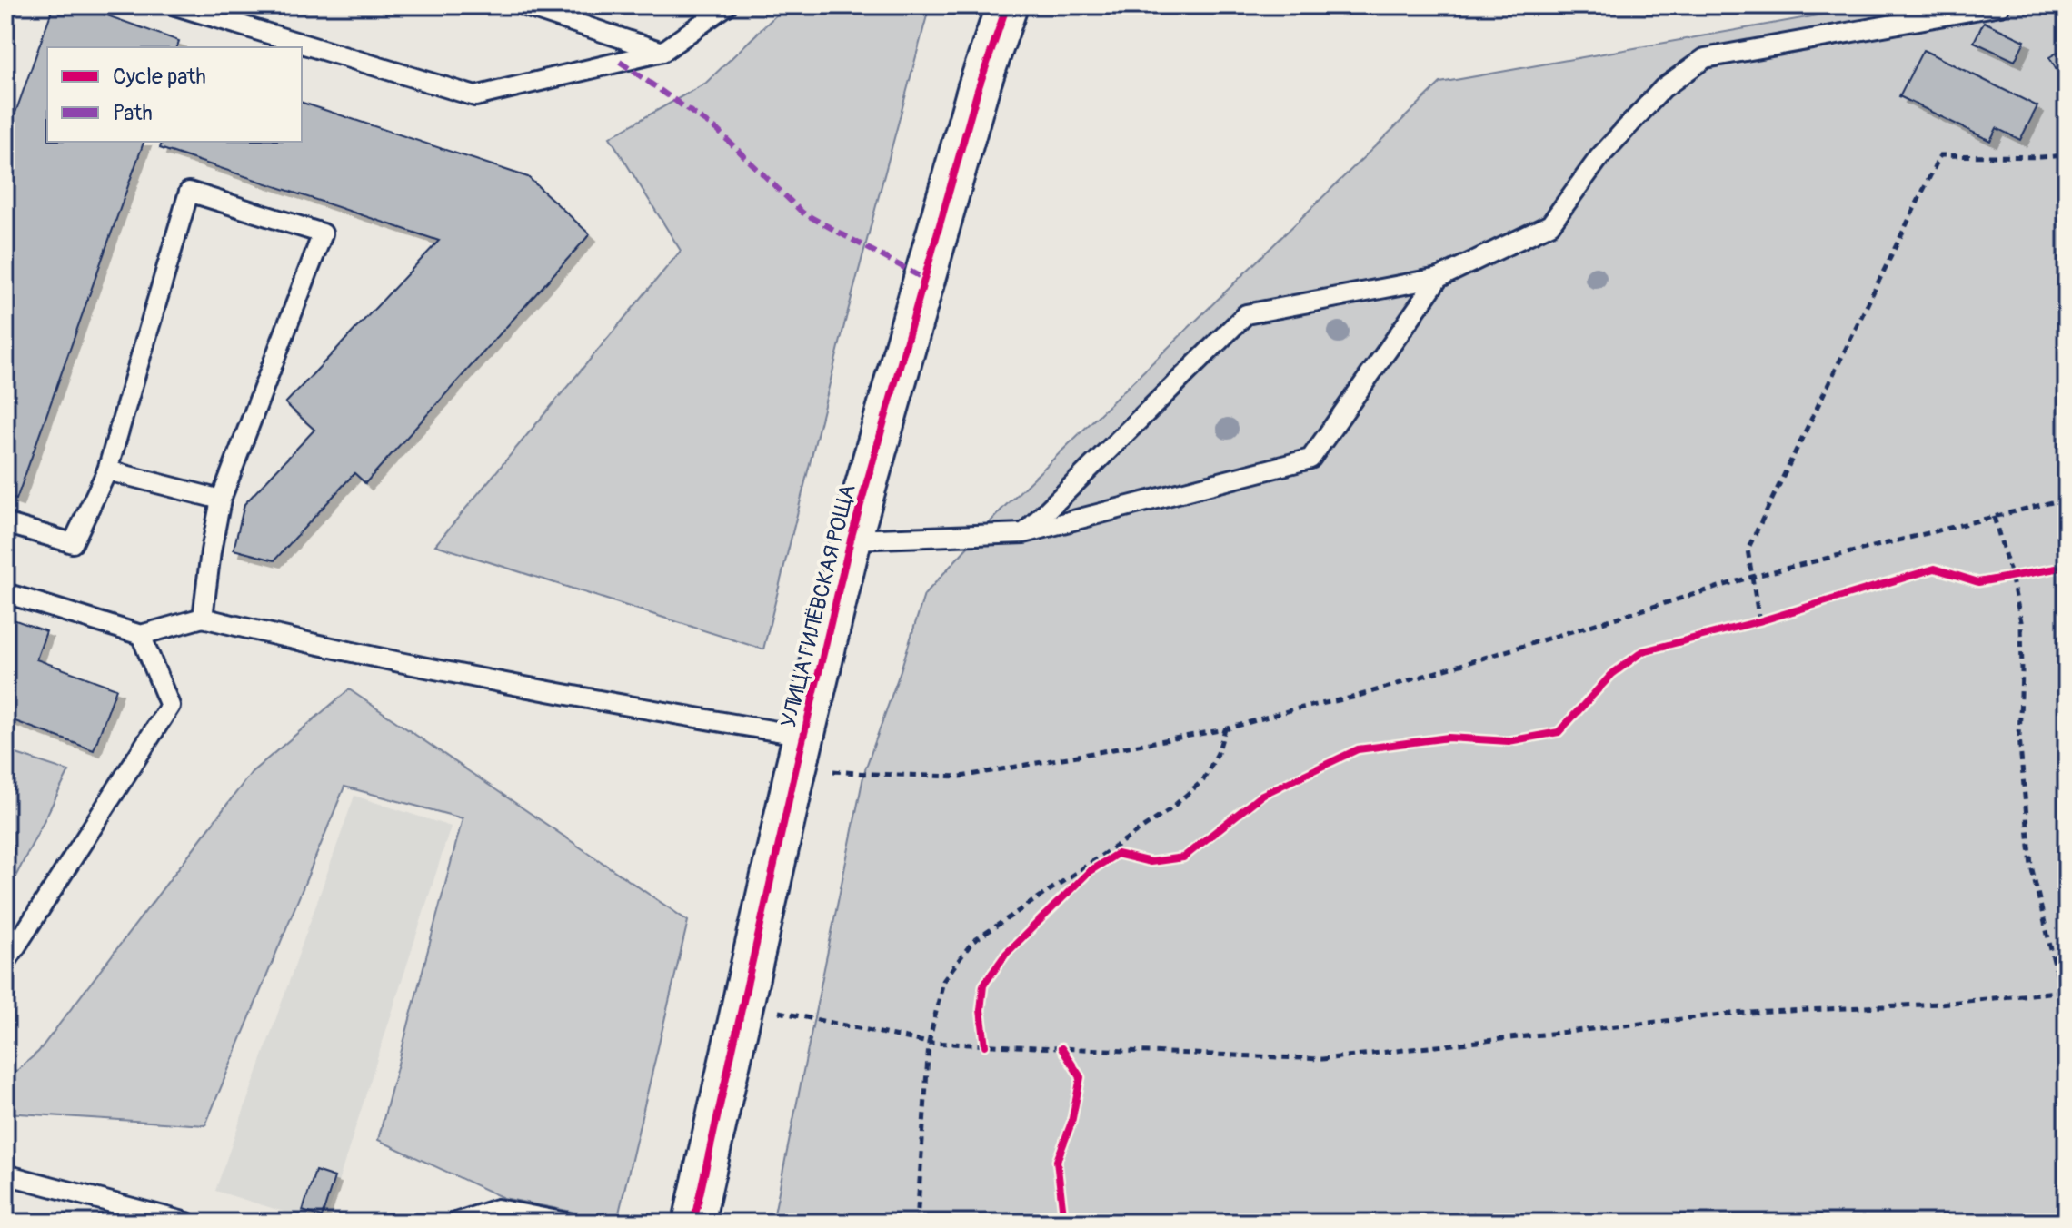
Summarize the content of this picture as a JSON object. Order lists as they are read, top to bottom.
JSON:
{
  "streets": {
    "street": ["УЛИЦА ГИЛЁВСКАЯ РОЩА"]
  },
  "legend": ["Cycle path", "Path"]
}
